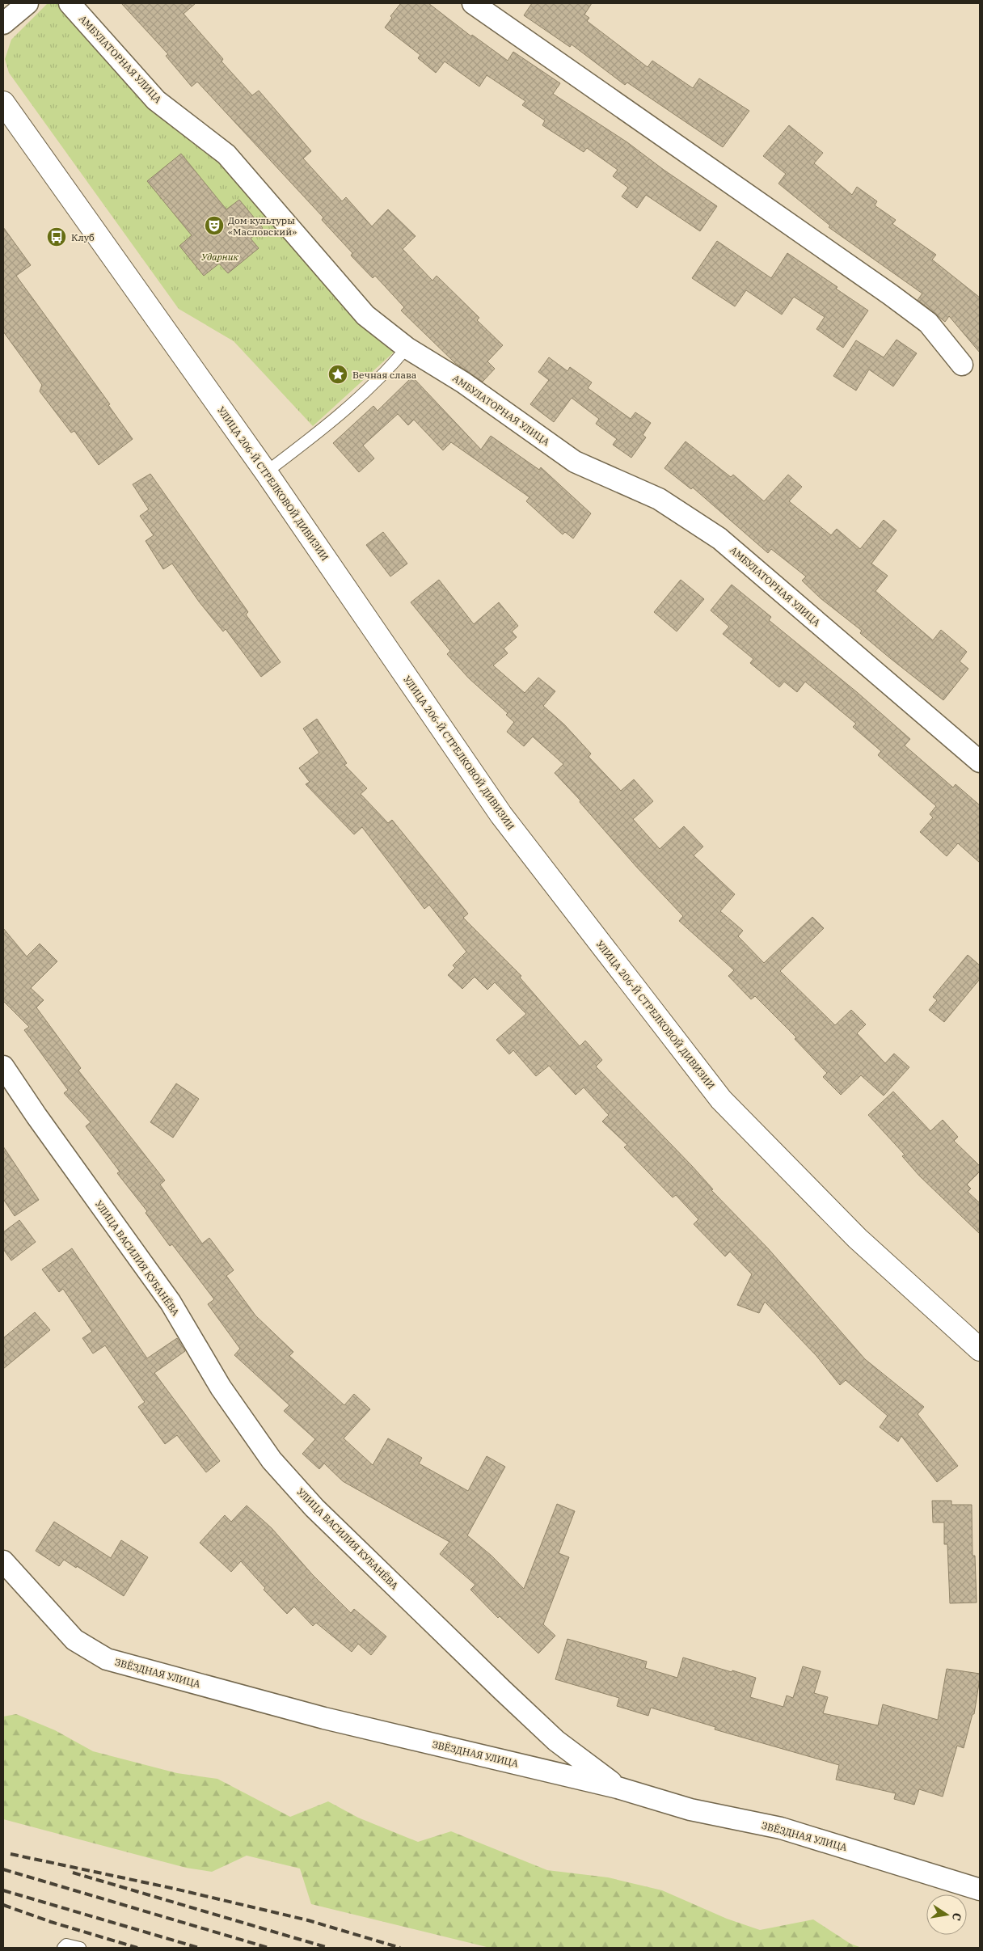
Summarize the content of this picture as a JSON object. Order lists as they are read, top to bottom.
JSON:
{
  "streets": {
    "main road": ["УЛИЦА 206-Й СТРЕЛКОВОЙ ДИВИЗИИ"],
    "street": ["АМБУЛАТОРНАЯ УЛИЦА", "УЛИЦА ВАСИЛИЯ КУБАНЁВА", "ЗВЁЗДНАЯ УЛИЦА"]
  },
  "crossings": [
    ["УЛИЦА ВАСИЛИЯ КУБАНЁВА", "ЗВЁЗДНАЯ УЛИЦА"]
  ],
  "parks": ["Ударник"],
  "places": {
    "theatre": ["Дом культуры «Масловский»"],
    "bus stop": ["Клуб"],
    "place": ["Вечная слава"]
  },
  "north": "right"
}
